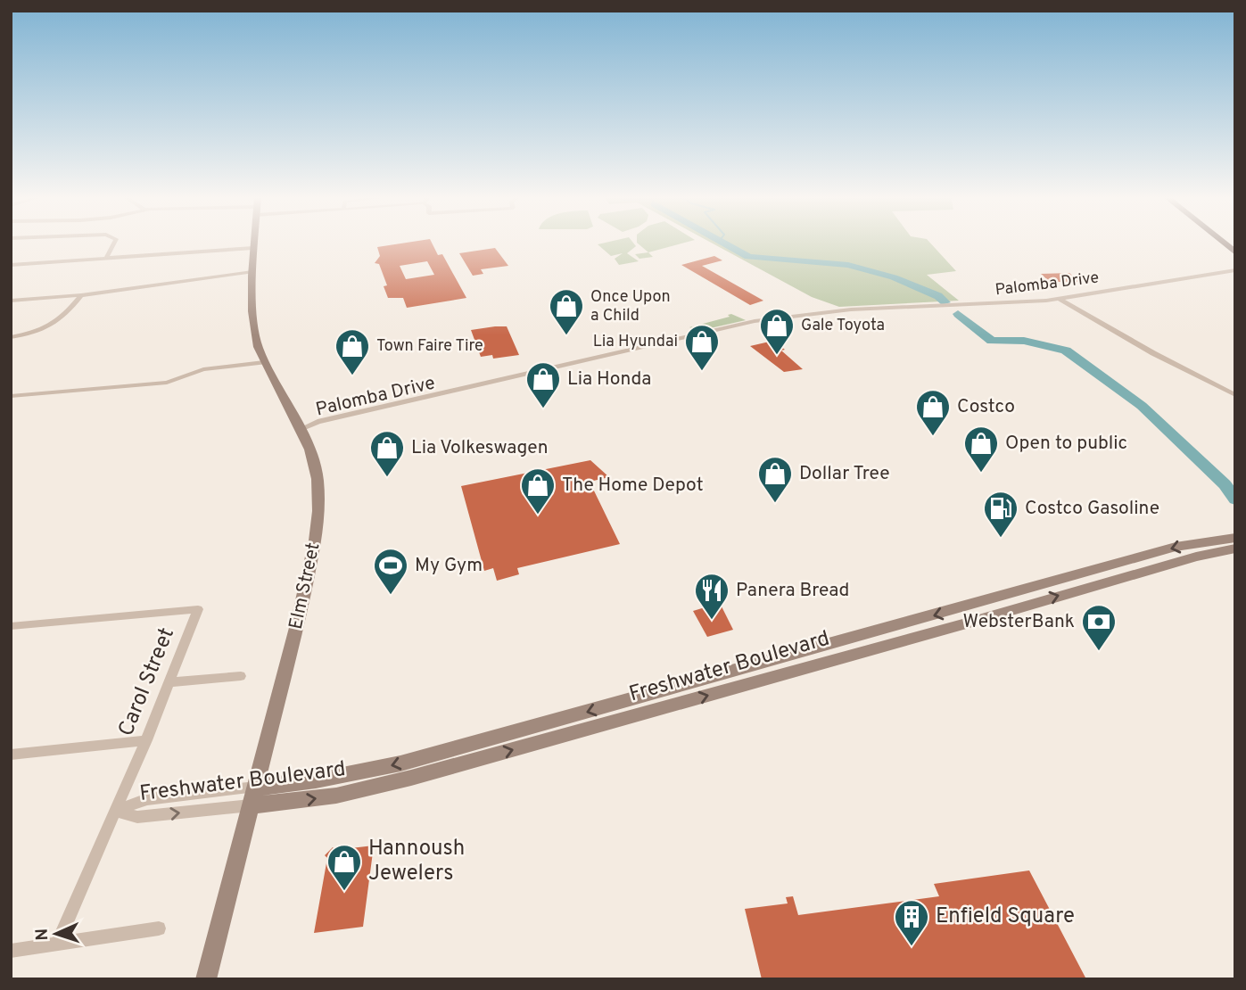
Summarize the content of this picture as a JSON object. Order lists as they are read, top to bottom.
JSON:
{
  "streets": {
    "main road": ["Elm Street", "Freshwater Boulevard"],
    "street": ["Palomba Drive", "Carol Street"]
  },
  "crossings": [
    ["Palomba Drive", "Elm Street"],
    ["Elm Street", "Freshwater Boulevard"],
    ["Freshwater Boulevard", "Carol Street"]
  ],
  "places": {
    "shop": [
      "Once Upon a Child",
      "Gale Toyota",
      "Lia Hyundai",
      "Town Faire Tire",
      "Lia Honda",
      "Costco",
      "Open to public",
      "Lia Volkeswagen",
      "Dollar Tree",
      "The Home Depot",
      "Hannoush Jewelers"
    ],
    "fuel station": ["Costco Gasoline"],
    "sports": ["My Gym"],
    "restaurant": ["Panera Bread"],
    "bank": ["WebsterBank"],
    "building": ["Enfield Square"]
  },
  "north": "left"
}
